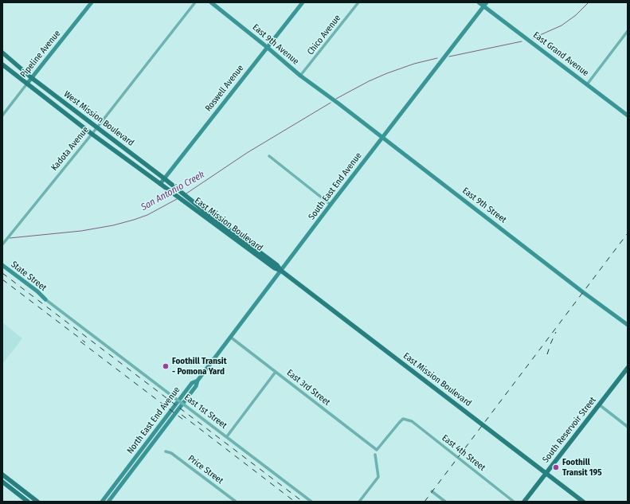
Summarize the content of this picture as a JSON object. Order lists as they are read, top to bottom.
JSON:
{
  "streets": {
    "main road": ["West Mission Boulevard", "East Mission Boulevard", "South Reservoir Street"],
    "street": [
      "Chico Avenue",
      "East 9th Avenue",
      "Pipeline Avenue",
      "East Grand Avenue",
      "Roswell Avenue",
      "Kadota Avenue",
      "South East End Avenue",
      "East 9th Street",
      "State Street",
      "East 3rd Street",
      "East 1st Street",
      "North East End Avenue",
      "East 4th Street",
      "Price Street"
    ]
  },
  "crossings": [
    ["Chico Avenue", "East 9th Avenue"],
    ["East 9th Avenue", "Roswell Avenue"],
    ["East 9th Avenue", "East 9th Street"],
    ["Pipeline Avenue", "West Mission Boulevard"],
    ["Pipeline Avenue", "East Mission Boulevard"],
    ["East Grand Avenue", "South East End Avenue"],
    ["Roswell Avenue", "West Mission Boulevard"],
    ["Roswell Avenue", "East Mission Boulevard"],
    ["West Mission Boulevard", "Kadota Avenue"],
    ["West Mission Boulevard", "East Mission Boulevard"],
    ["Kadota Avenue", "East Mission Boulevard"],
    ["South East End Avenue", "East 9th Street"],
    ["South East End Avenue", "East Mission Boulevard"],
    ["South East End Avenue", "East 3rd Street"],
    ["South East End Avenue", "North East End Avenue"],
    ["East Mission Boulevard", "South Reservoir Street"],
    ["State Street", "East 1st Street"],
    ["East 3rd Street", "East 4th Street"]
  ],
  "water": ["San Antonio Creek"],
  "places": ["Foothill Transit - Pomona Yard", "Foothill Transit 195"]
}
